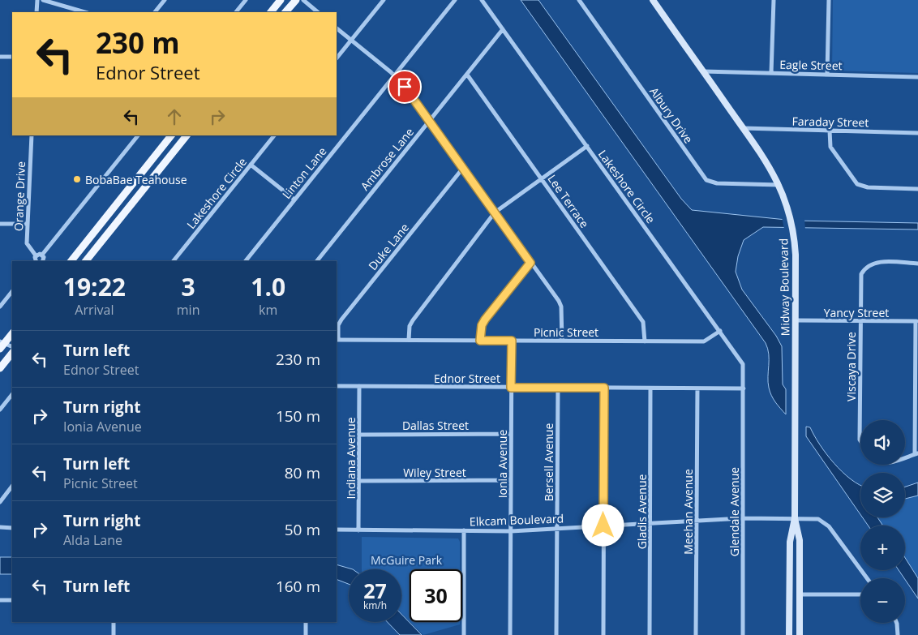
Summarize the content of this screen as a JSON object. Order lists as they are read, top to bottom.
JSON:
{
  "streets": {
    "street": [
      "Eagle Street",
      "Albury Drive",
      "Faraday Street",
      "Ambrose Lane",
      "Linton Lane",
      "Lakeshore Circle",
      "Orange Drive",
      "Lee Terrace",
      "Duke Lane",
      "Midway Boulevard",
      "Yancy Street",
      "Picnic Street",
      "Viscaya Drive",
      "Ednor Street",
      "Dallas Street",
      "Indiana Avenue",
      "Bersell Avenue",
      "Ionia Avenue",
      "Wiley Street",
      "Gladis Avenue",
      "Meehan Avenue",
      "Glendale Avenue",
      "Elkcam Boulevard"
    ]
  },
  "crossings": [
    ["Eagle Street", "Midway Boulevard"],
    ["Albury Drive", "Midway Boulevard"],
    ["Faraday Street", "Midway Boulevard"],
    ["Ambrose Lane", "Lakeshore Circle"],
    ["Ambrose Lane", "Lee Terrace"],
    ["Lakeshore Circle", "Picnic Street"],
    ["Lakeshore Circle", "Ednor Street"],
    ["Lakeshore Circle", "Glendale Avenue"],
    ["Lee Terrace", "Picnic Street"],
    ["Duke Lane", "Picnic Street"],
    ["Midway Boulevard", "Yancy Street"],
    ["Midway Boulevard", "Elkcam Boulevard"],
    ["Yancy Street", "Viscaya Drive"],
    ["Picnic Street", "Ionia Avenue"],
    ["Ednor Street", "Indiana Avenue"],
    ["Ednor Street", "Bersell Avenue"],
    ["Ednor Street", "Ionia Avenue"],
    ["Ednor Street", "Gladis Avenue"],
    ["Ednor Street", "Meehan Avenue"],
    ["Ednor Street", "Glendale Avenue"],
    ["Dallas Street", "Indiana Avenue"],
    ["Dallas Street", "Ionia Avenue"],
    ["Indiana Avenue", "Wiley Street"],
    ["Indiana Avenue", "Elkcam Boulevard"],
    ["Bersell Avenue", "Elkcam Boulevard"],
    ["Ionia Avenue", "Wiley Street"],
    ["Ionia Avenue", "Elkcam Boulevard"],
    ["Gladis Avenue", "Elkcam Boulevard"],
    ["Meehan Avenue", "Elkcam Boulevard"],
    ["Glendale Avenue", "Elkcam Boulevard"]
  ],
  "parks": ["McGuire Park"],
  "places": ["BobaBae Teahouse"],
  "page": {
    "turn": ["230 m", "Ednor Street"],
    "eta": [
      "19:22",
      "Arrival",
      "3",
      "min",
      "1.0",
      "km"
    ],
    "list": [
      {
        "name": "Turn left",
        "note": "Ednor Street",
        "value": "230 m"
      },
      {
        "name": "Turn right",
        "note": "Ionia Avenue",
        "value": "150 m"
      },
      {
        "name": "Turn left",
        "note": "Picnic Street",
        "value": "80 m"
      },
      {
        "name": "Turn right",
        "note": "Alda Lane",
        "value": "50 m"
      },
      {
        "name": "Turn left",
        "value": "160 m"
      }
    ],
    "map_buttons": ["+", "−"],
    "speed": "27 km/h",
    "limit": "30"
  }
}
